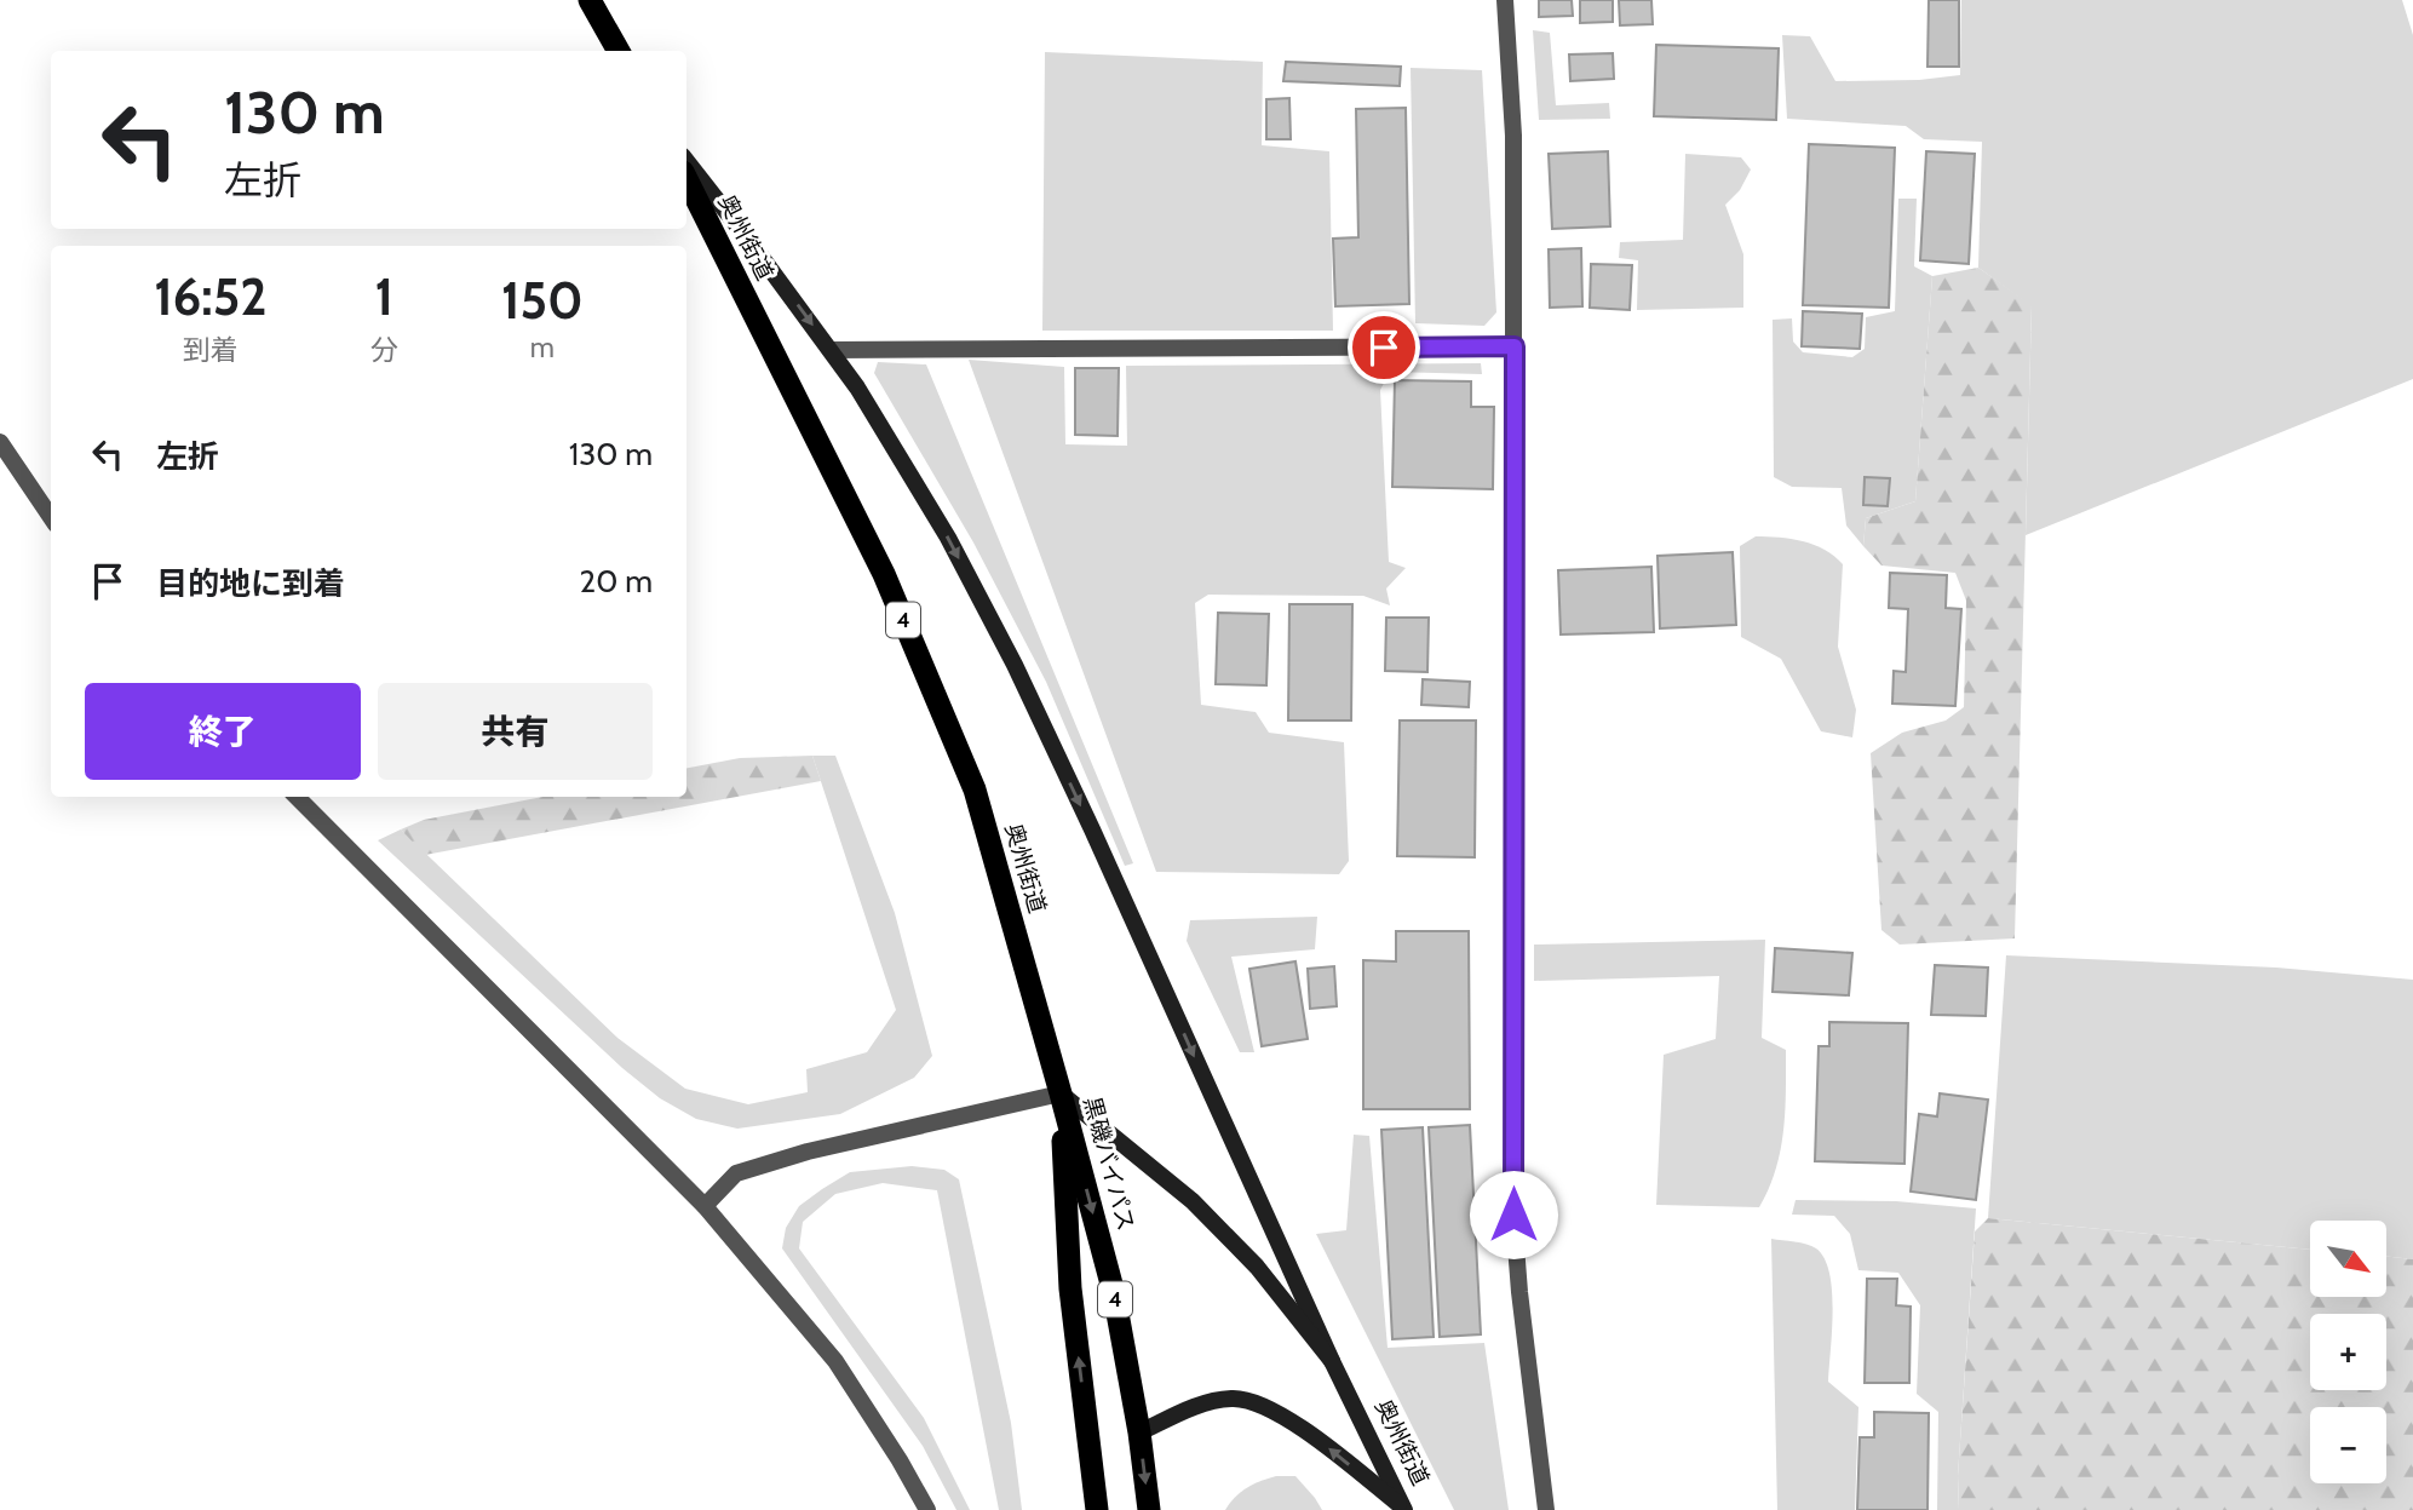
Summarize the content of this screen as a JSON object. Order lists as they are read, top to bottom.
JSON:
{
  "streets": {
    "highway": ["奥州街道", "4", "黒磯バイパス"]
  },
  "crossings": [
    ["奥州街道", "黒磯バイパス"]
  ],
  "north": "bottom right",
  "page": {
    "turn": ["130 m", "左折"],
    "eta": [
      "16:52",
      "到着",
      "1",
      "分",
      "150",
      "m"
    ],
    "list": [
      {
        "name": "左折",
        "value": "130 m"
      },
      {
        "name": "目的地に到着",
        "value": "20 m"
      }
    ],
    "buttons": ["終了", "共有"],
    "map_buttons": ["+", "−"]
  }
}
